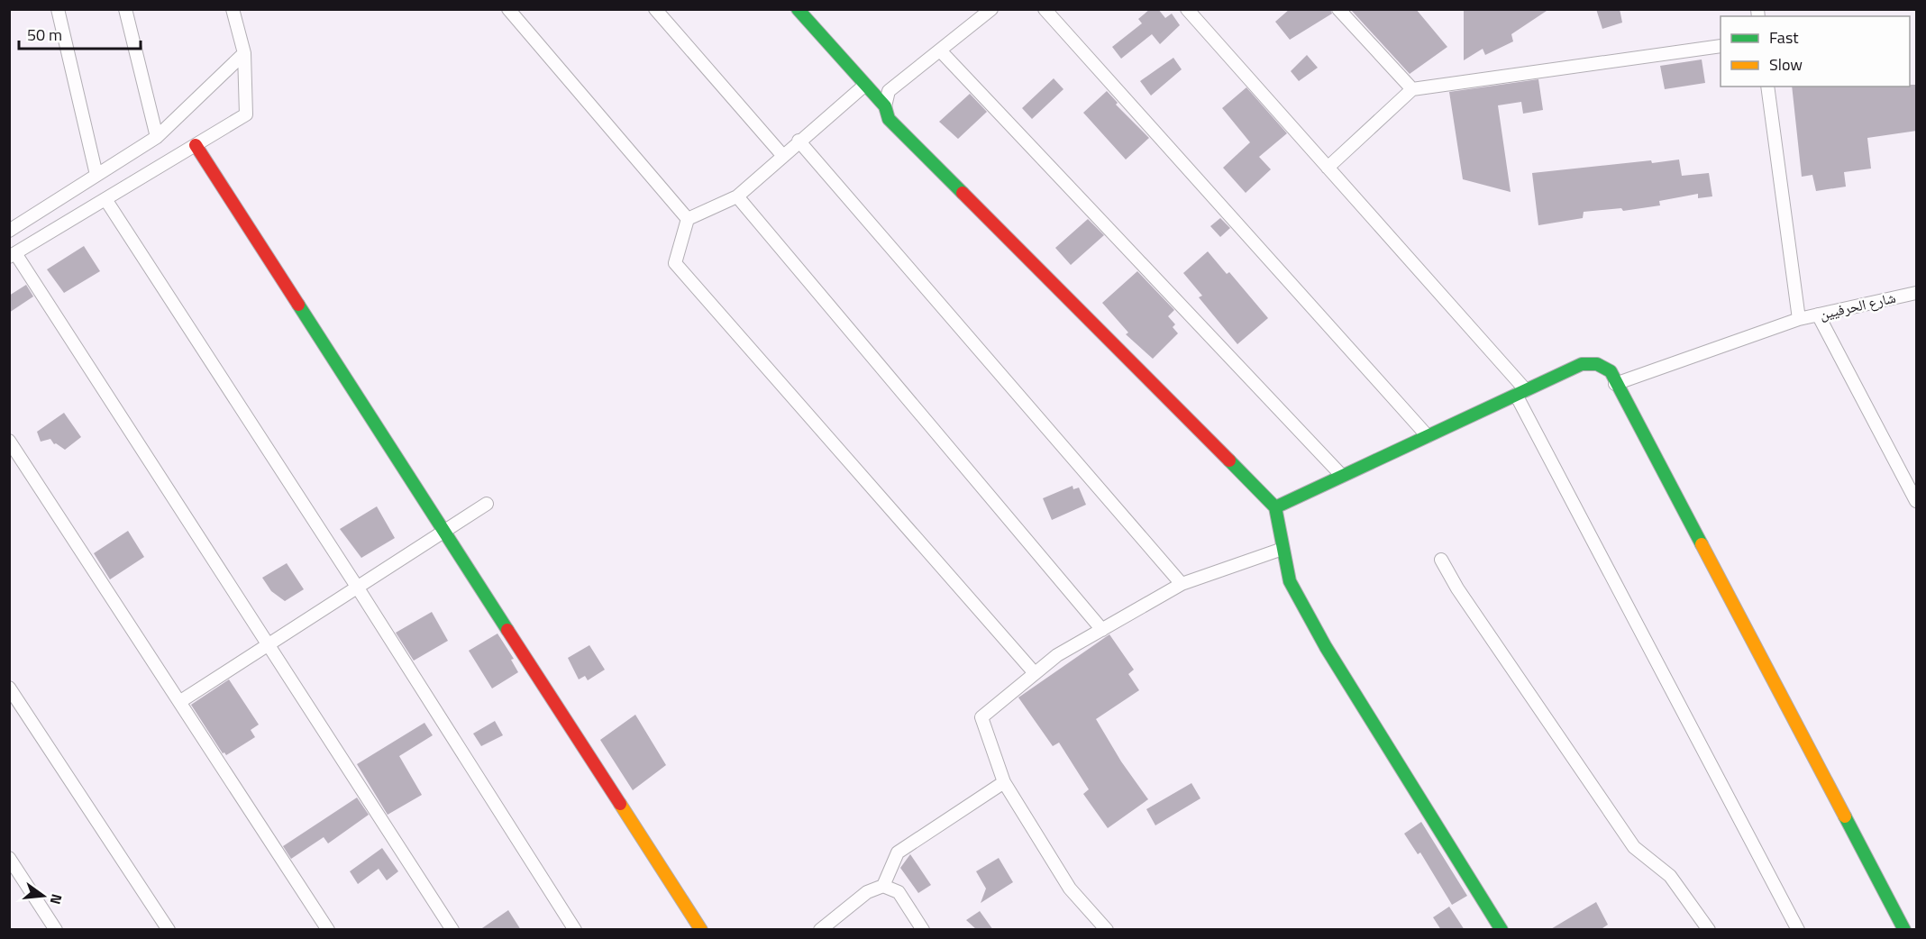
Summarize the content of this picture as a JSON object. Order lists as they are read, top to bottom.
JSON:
{
  "streets": {
    "street": ["شارع الحرفيين"]
  },
  "legend": ["Fast", "Slow"],
  "scale_bar": "50 m",
  "north": "right"
}
